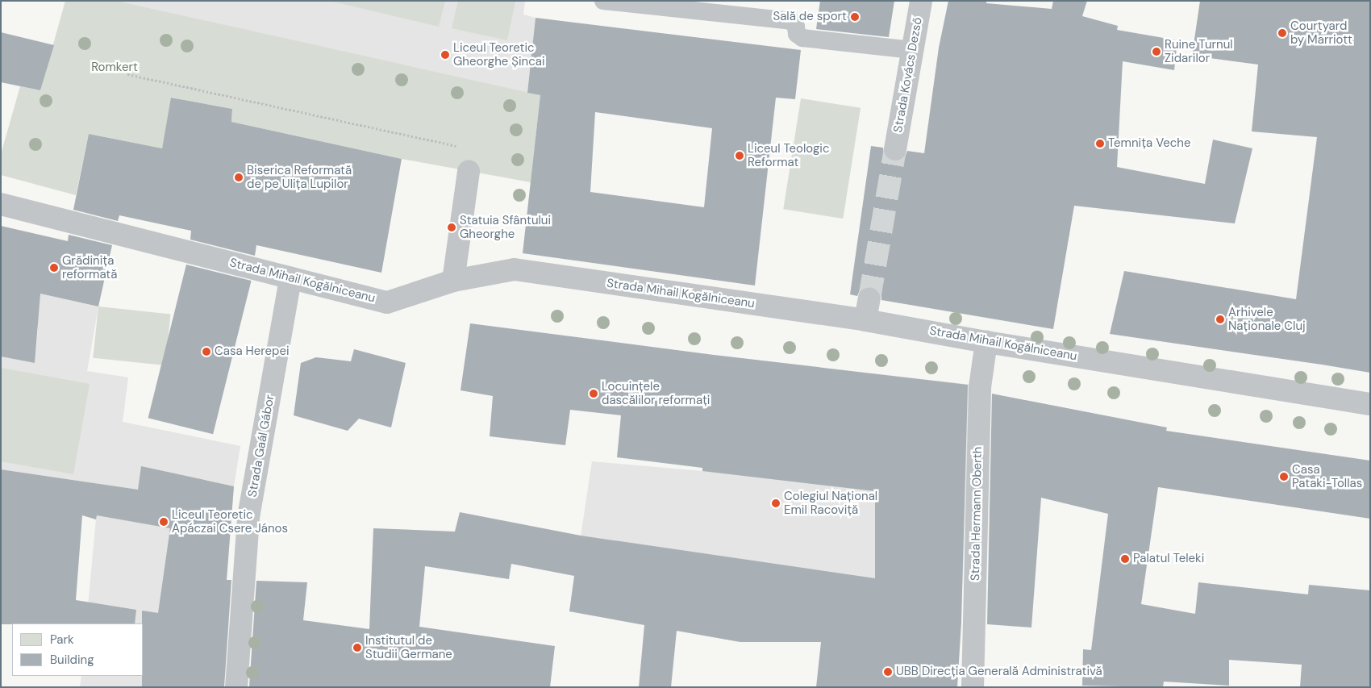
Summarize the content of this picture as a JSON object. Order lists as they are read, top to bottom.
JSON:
{
  "streets": {
    "street": [
      "Strada Kovács Dezső",
      "Strada Mihail Kogălniceanu",
      "Strada Gaál Gábor",
      "Strada Hermann Oberth"
    ]
  },
  "crossings": [
    ["Strada Mihail Kogălniceanu", "Strada Gaál Gábor"],
    ["Strada Mihail Kogălniceanu", "Strada Hermann Oberth"]
  ],
  "parks": ["Romkert"],
  "places": [
    "Sală de sport",
    "Courtyard by Marriott",
    "Ruine Turnul Zidarilor",
    "Liceul Teoretic Gheorghe Șincai",
    "Temnița Veche",
    "Liceul Teologic Reformat",
    "Biserica Reformată de pe Ulița Lupilor",
    "Statuia Sfântului Gheorghe",
    "Grădinița reformată",
    "Arhivele Naționale Cluj",
    "Casa Herepei",
    "Locuințele dascălilor reformați",
    "Casa Pataki-Tollas",
    "Colegiul Național Emil Racoviță",
    "Liceul Teoretic Apáczai Csere János",
    "Palatul Teleki",
    "Institutul de Studii Germane",
    "UBB Direcția Generală Administrativă"
  ],
  "legend": ["Park", "Building"]
}
